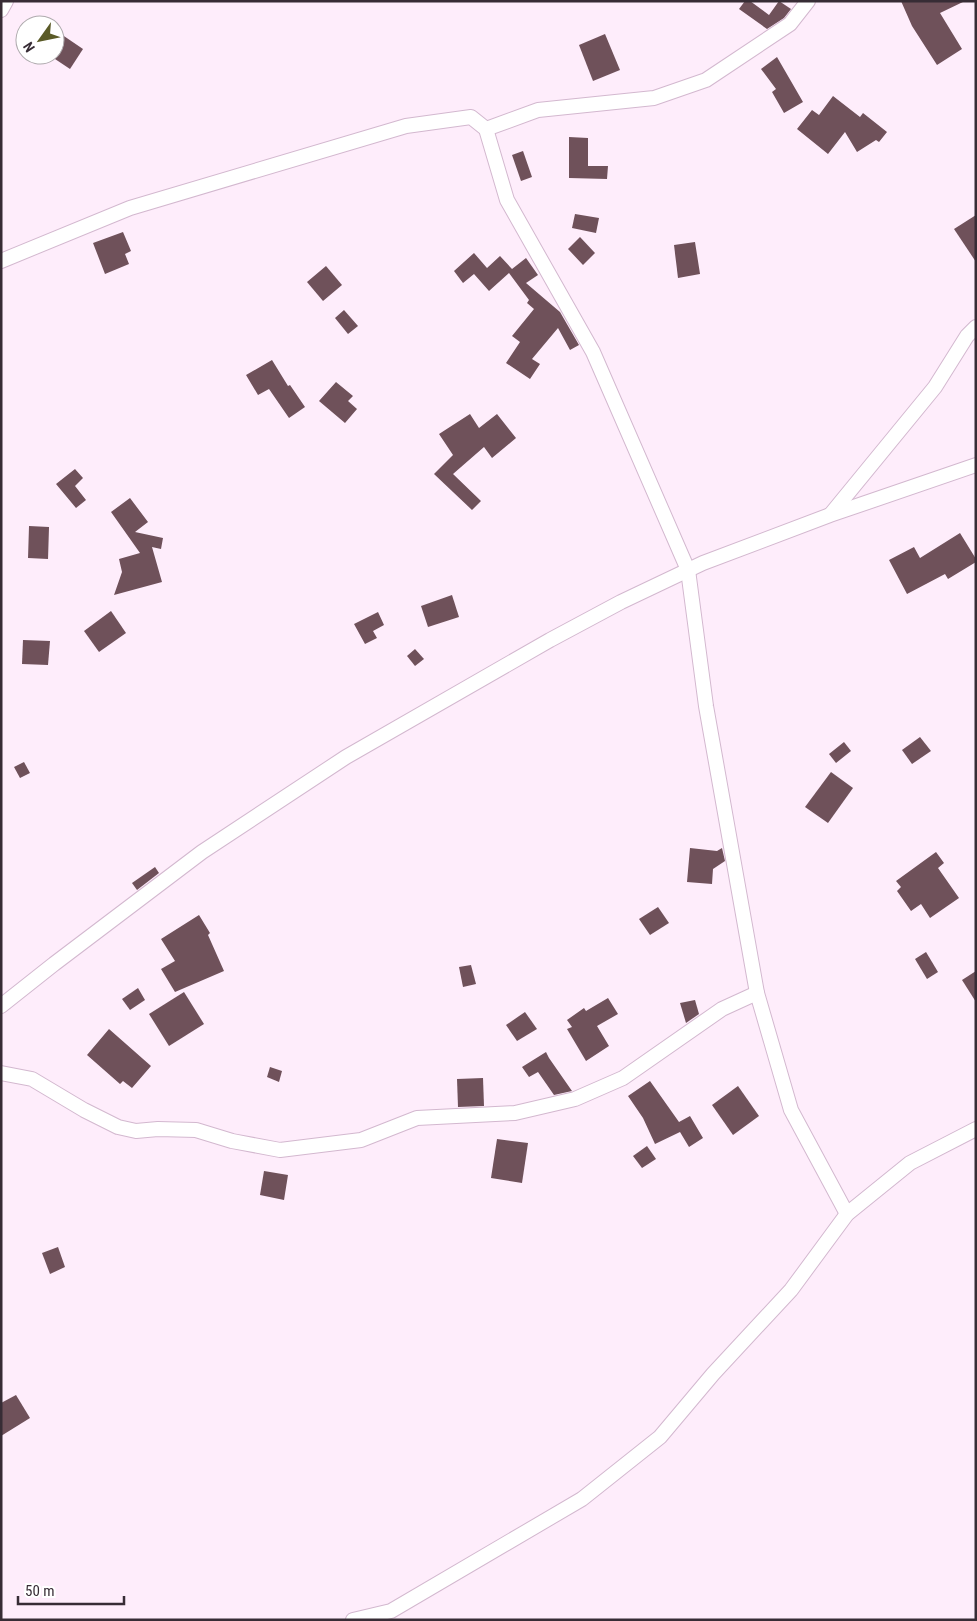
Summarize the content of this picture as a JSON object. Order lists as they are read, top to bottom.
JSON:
{
  "scale_bar": "50 m",
  "north": "bottom left"
}
